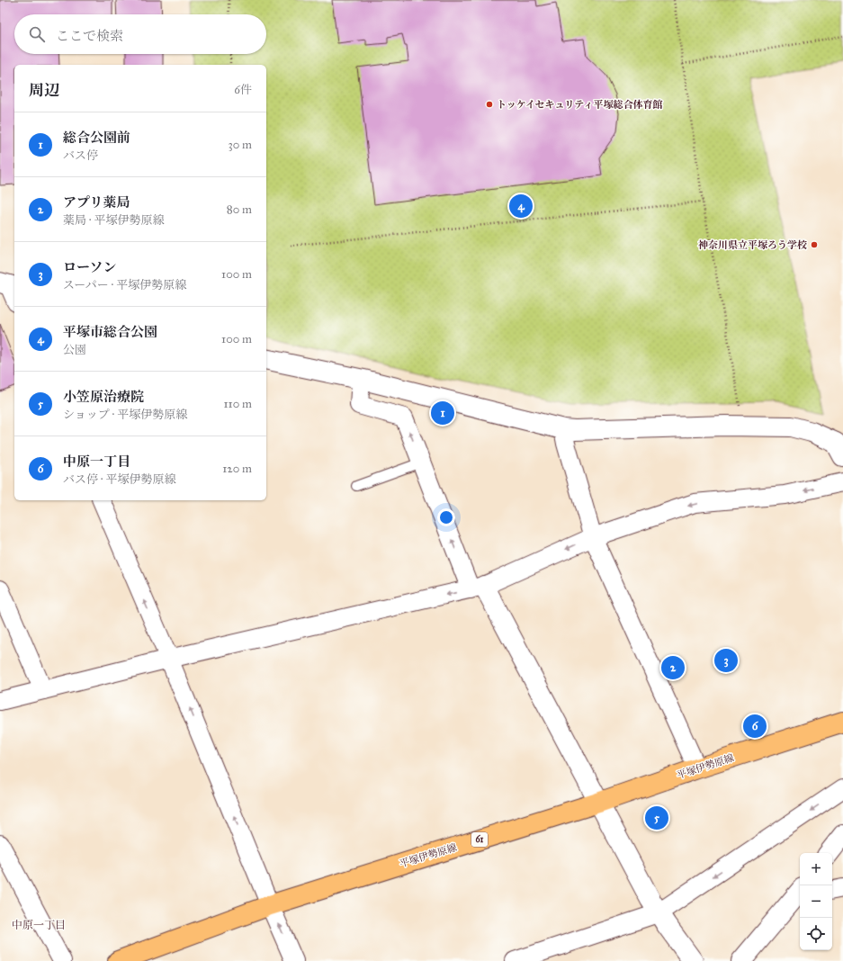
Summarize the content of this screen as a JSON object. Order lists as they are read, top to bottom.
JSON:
{
  "streets": {
    "main road": ["平塚伊勢原線", "61"]
  },
  "districts": ["中原一丁目"],
  "places": ["トッケイセキュリティ平塚総合体育館", "神奈川県立平塚ろう学校"],
  "page": {
    "search": "ここで検索",
    "heading": ["周辺", "6件"],
    "list": [
      {
        "mark": "1",
        "name": "総合公園前",
        "note": "バス停",
        "value": "30 m"
      },
      {
        "mark": "2",
        "name": "アプリ薬局",
        "note": "薬局 · 平塚伊勢原線",
        "value": "80 m"
      },
      {
        "mark": "3",
        "name": "ローソン",
        "note": "スーパー · 平塚伊勢原線",
        "value": "100 m"
      },
      {
        "mark": "4",
        "name": "平塚市総合公園",
        "note": "公園",
        "value": "100 m"
      },
      {
        "mark": "5",
        "name": "小笠原治療院",
        "note": "ショップ · 平塚伊勢原線",
        "value": "110 m"
      },
      {
        "mark": "6",
        "name": "中原一丁目",
        "note": "バス停 · 平塚伊勢原線",
        "value": "120 m"
      }
    ],
    "pins": [
      "4",
      "1",
      "3",
      "2",
      "6",
      "5"
    ],
    "map_buttons": ["+", "−"]
  }
}
